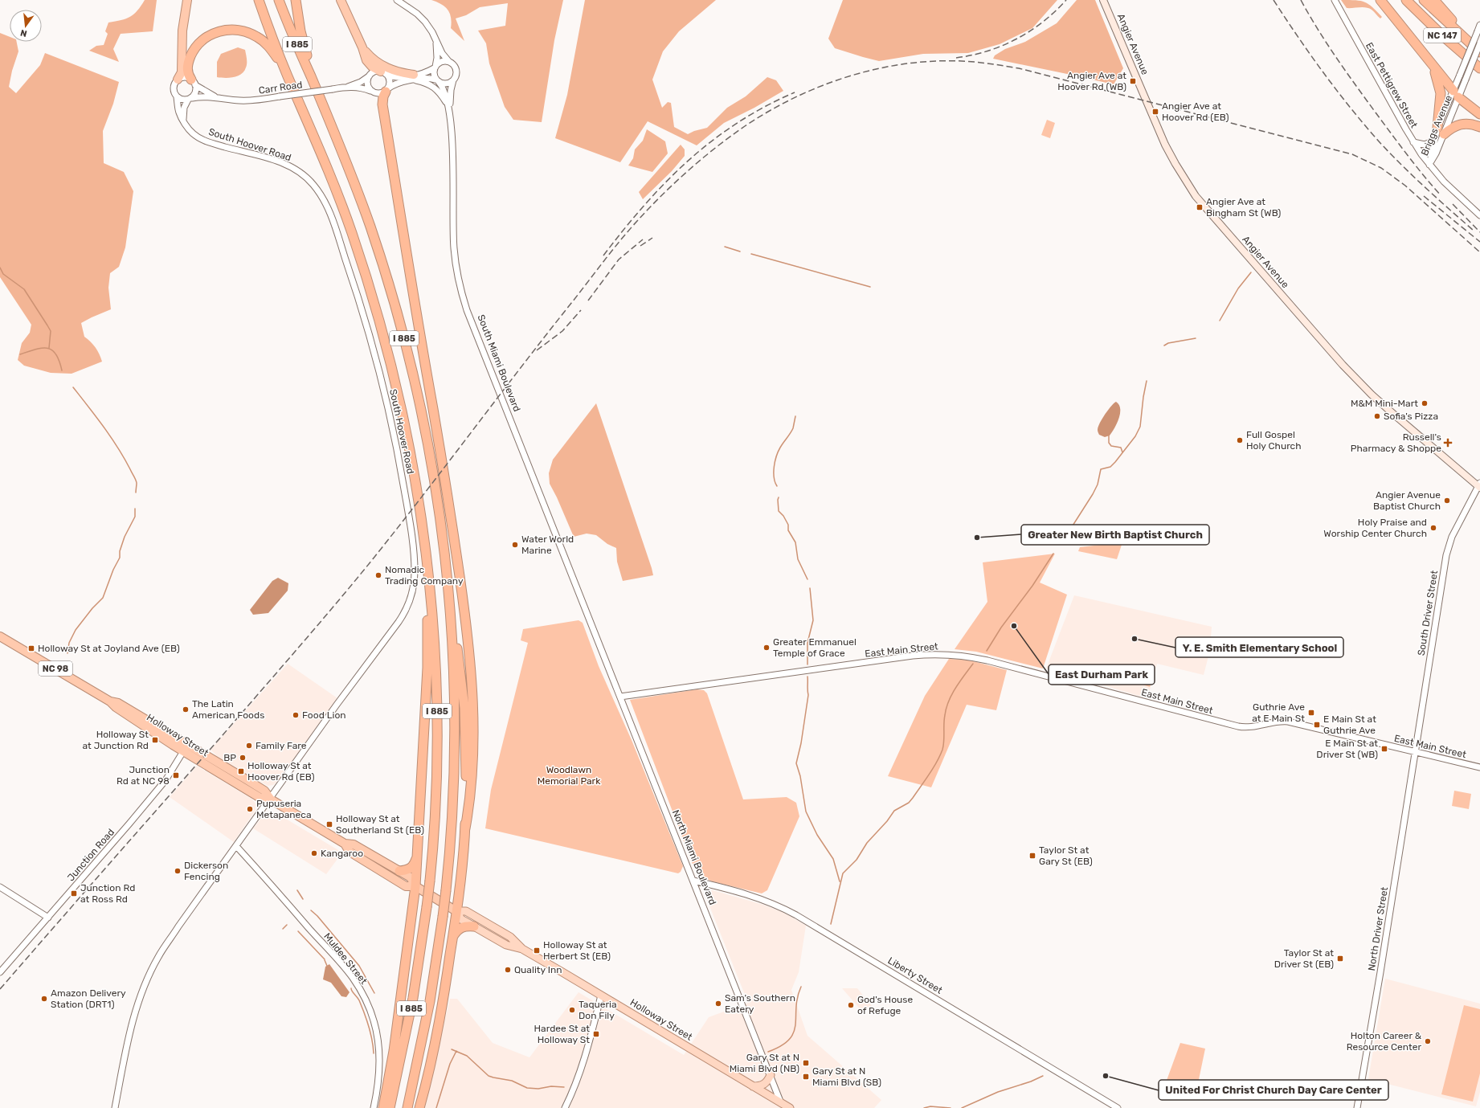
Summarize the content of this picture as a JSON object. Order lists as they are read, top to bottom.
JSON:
{
  "streets": {
    "highway": [
      "NC 147",
      "I 885",
      "NC 98",
      "Holloway Street"
    ],
    "main road": ["Angier Avenue"],
    "street": [
      "East Pettigrew Street",
      "Carr Road",
      "Briggs Avenue",
      "South Hoover Road",
      "South Miami Boulevard",
      "South Driver Street",
      "East Main Street",
      "Junction Road",
      "North Miami Boulevard",
      "North Driver Street",
      "Muldee Street",
      "Liberty Street"
    ]
  },
  "crossings": [
    ["Angier Avenue", "South Driver Street"],
    ["East Pettigrew Street", "Briggs Avenue"],
    ["Carr Road", "South Hoover Road"],
    ["South Hoover Road", "Holloway Street"],
    ["South Hoover Road", "Muldee Street"],
    ["South Miami Boulevard", "North Miami Boulevard"],
    ["South Driver Street", "East Main Street"],
    ["South Driver Street", "North Driver Street"],
    ["East Main Street", "North Miami Boulevard"],
    ["East Main Street", "North Driver Street"],
    ["Holloway Street", "Junction Road"],
    ["Holloway Street", "North Miami Boulevard"],
    ["North Miami Boulevard", "Liberty Street"]
  ],
  "parks": ["Woodlawn Memorial Park"],
  "places": {
    "transit": [
      "Angier Ave at Hoover Rd (WB)",
      "Angier Ave at Hoover Rd (EB)",
      "Angier Ave at Bingham St (WB)",
      "Holloway St at Joyland Ave (EB)",
      "Guthrie Ave at E Main St",
      "E Main St at Guthrie Ave",
      "Holloway St at Junction Rd",
      "E Main St at Driver St (WB)",
      "Holloway St at Hoover Rd (EB)",
      "Junction Rd at NC 98",
      "Holloway St at Southerland St (EB)",
      "Taylor St at Gary St (EB)",
      "Junction Rd at Ross Rd",
      "Holloway St at Herbert St (EB)",
      "Taylor St at Driver St (EB)",
      "Hardee St at Holloway St",
      "Gary St at N Miami Blvd (NB)",
      "Gary St at N Miami Blvd (SB)"
    ],
    "other": [
      "M&M Mini-Mart",
      "Sofia's Pizza",
      "Full Gospel Holy Church",
      "Angier Avenue Baptist Church",
      "Holy Praise and Worship Center Church",
      "Greater New Birth Baptist Church",
      "Water World Marine",
      "Nomadic Trading Company",
      "East Durham Park",
      "Y. E. Smith Elementary School",
      "Greater Emmanuel Temple of Grace",
      "The Latin American Foods",
      "Food Lion",
      "Family Fare",
      "BP",
      "Pupuseria Metapaneca",
      "Kangaroo",
      "Dickerson Fencing",
      "Quality Inn",
      "Amazon Delivery Station (DRT1)",
      "Sam's Southern Eatery",
      "God's House of Refuge",
      "Taqueria Don Fily",
      "Holton Career & Resource Center",
      "United For Christ Church Day Care Center"
    ],
    "health": ["Russell's Pharmacy & Shoppe"]
  },
  "north": "bottom"
}
